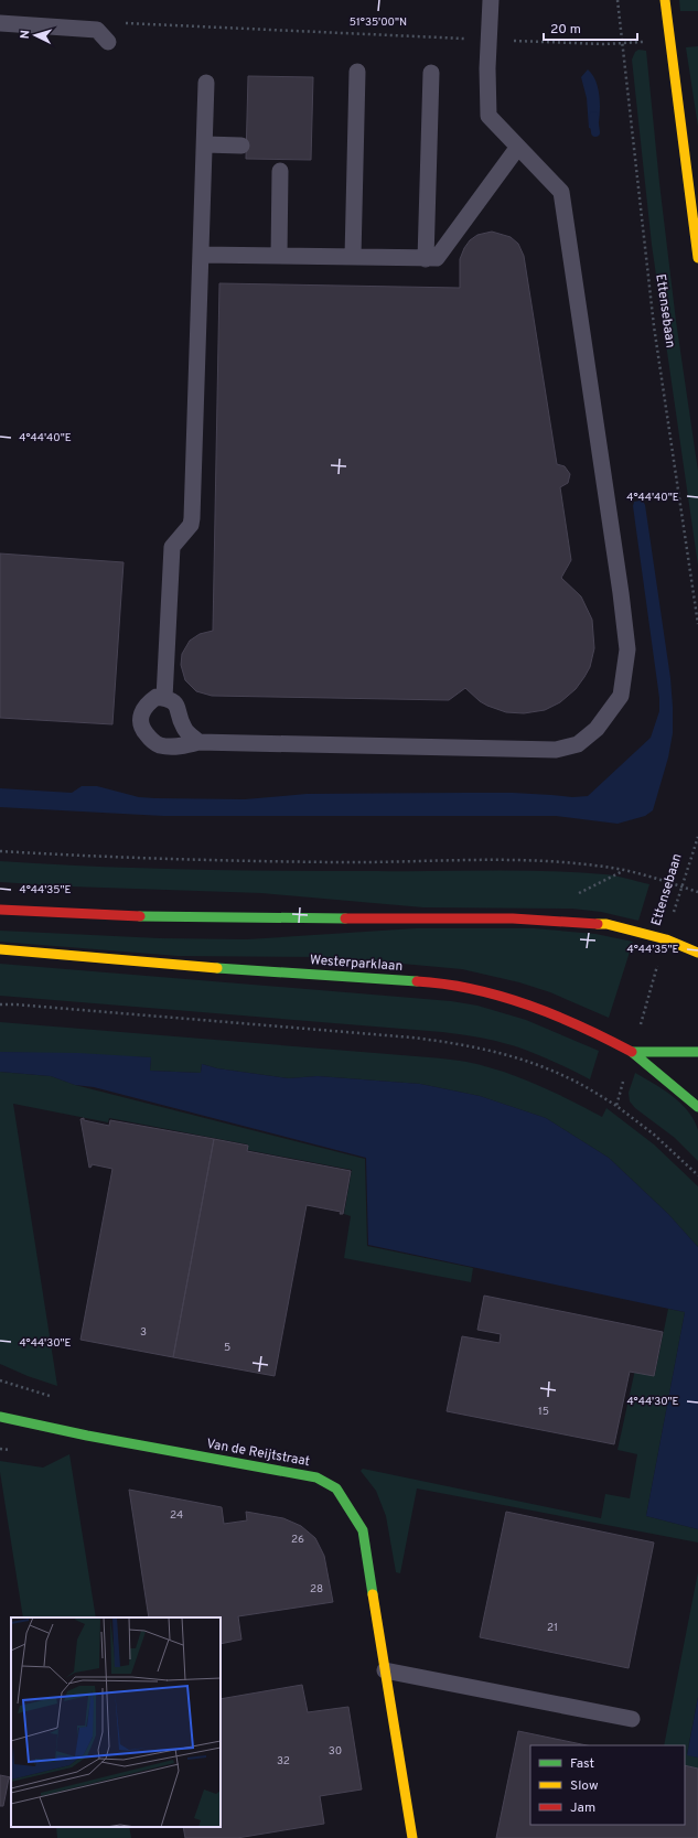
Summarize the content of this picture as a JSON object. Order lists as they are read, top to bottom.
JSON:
{
  "streets": {
    "main road": ["Westerparklaan", "Van de Reijtstraat"],
    "path": ["Ettensebaan"]
  },
  "crossings": [
    ["Ettensebaan", "Westerparklaan"]
  ],
  "house_numbers": [
    "3",
    "5",
    "15",
    "24",
    "26",
    "28",
    "21",
    "30",
    "32"
  ],
  "legend": ["Fast", "Slow", "Jam"],
  "scale_bar": "20 m",
  "north": "left",
  "coordinates": [
    "51°35'00\"N",
    "4°44'40\"E",
    "4°44'35\"E",
    "4°44'30\"E"
  ]
}
